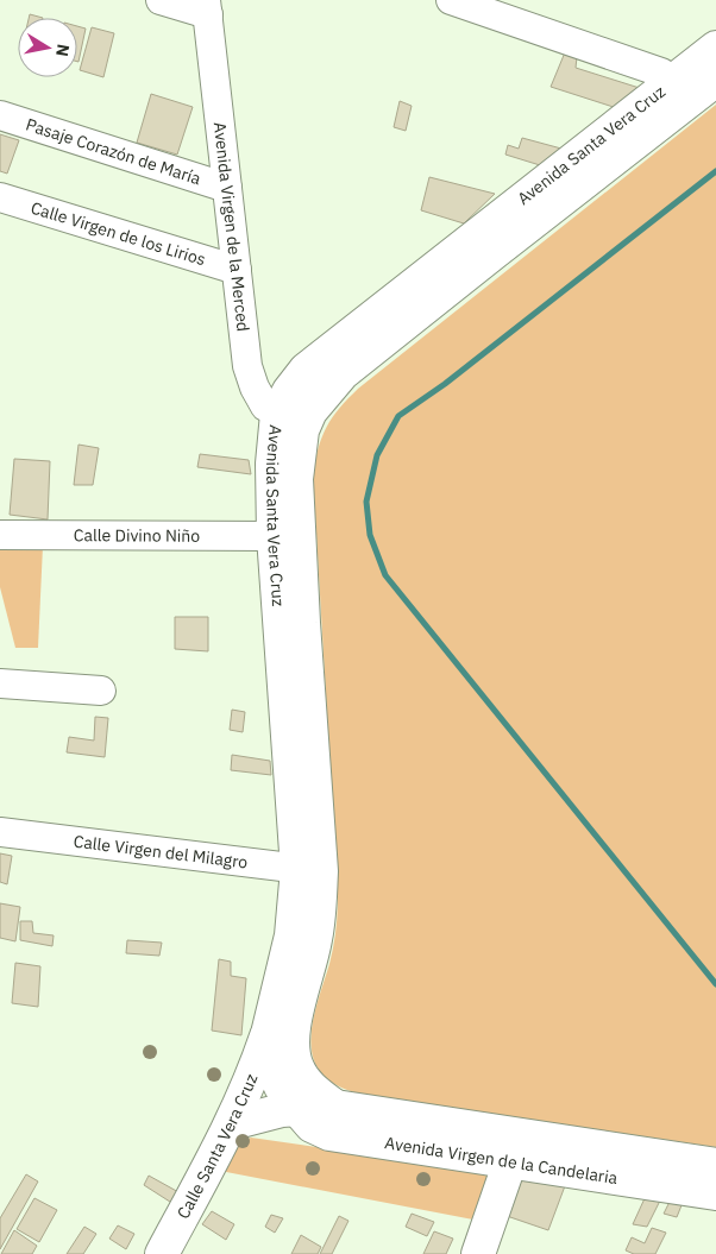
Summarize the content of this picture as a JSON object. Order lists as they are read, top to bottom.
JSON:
{
  "streets": {
    "main road": ["Avenida Santa Vera Cruz", "Calle Santa Vera Cruz", "Avenida Virgen de la Candelaria"],
    "street": [
      "Pasaje Corazón de María",
      "Avenida Virgen de la Merced",
      "Calle Virgen de los Lirios",
      "Calle Divino Niño",
      "Calle Virgen del Milagro"
    ]
  },
  "crossings": [
    ["Avenida Santa Vera Cruz", "Avenida Virgen de la Merced"],
    ["Avenida Santa Vera Cruz", "Calle Divino Niño"],
    ["Avenida Santa Vera Cruz", "Calle Virgen del Milagro"],
    ["Avenida Santa Vera Cruz", "Calle Santa Vera Cruz"],
    ["Avenida Santa Vera Cruz", "Avenida Virgen de la Candelaria"],
    ["Pasaje Corazón de María", "Avenida Virgen de la Merced"],
    ["Avenida Virgen de la Merced", "Calle Virgen de los Lirios"]
  ],
  "north": "right"
}
